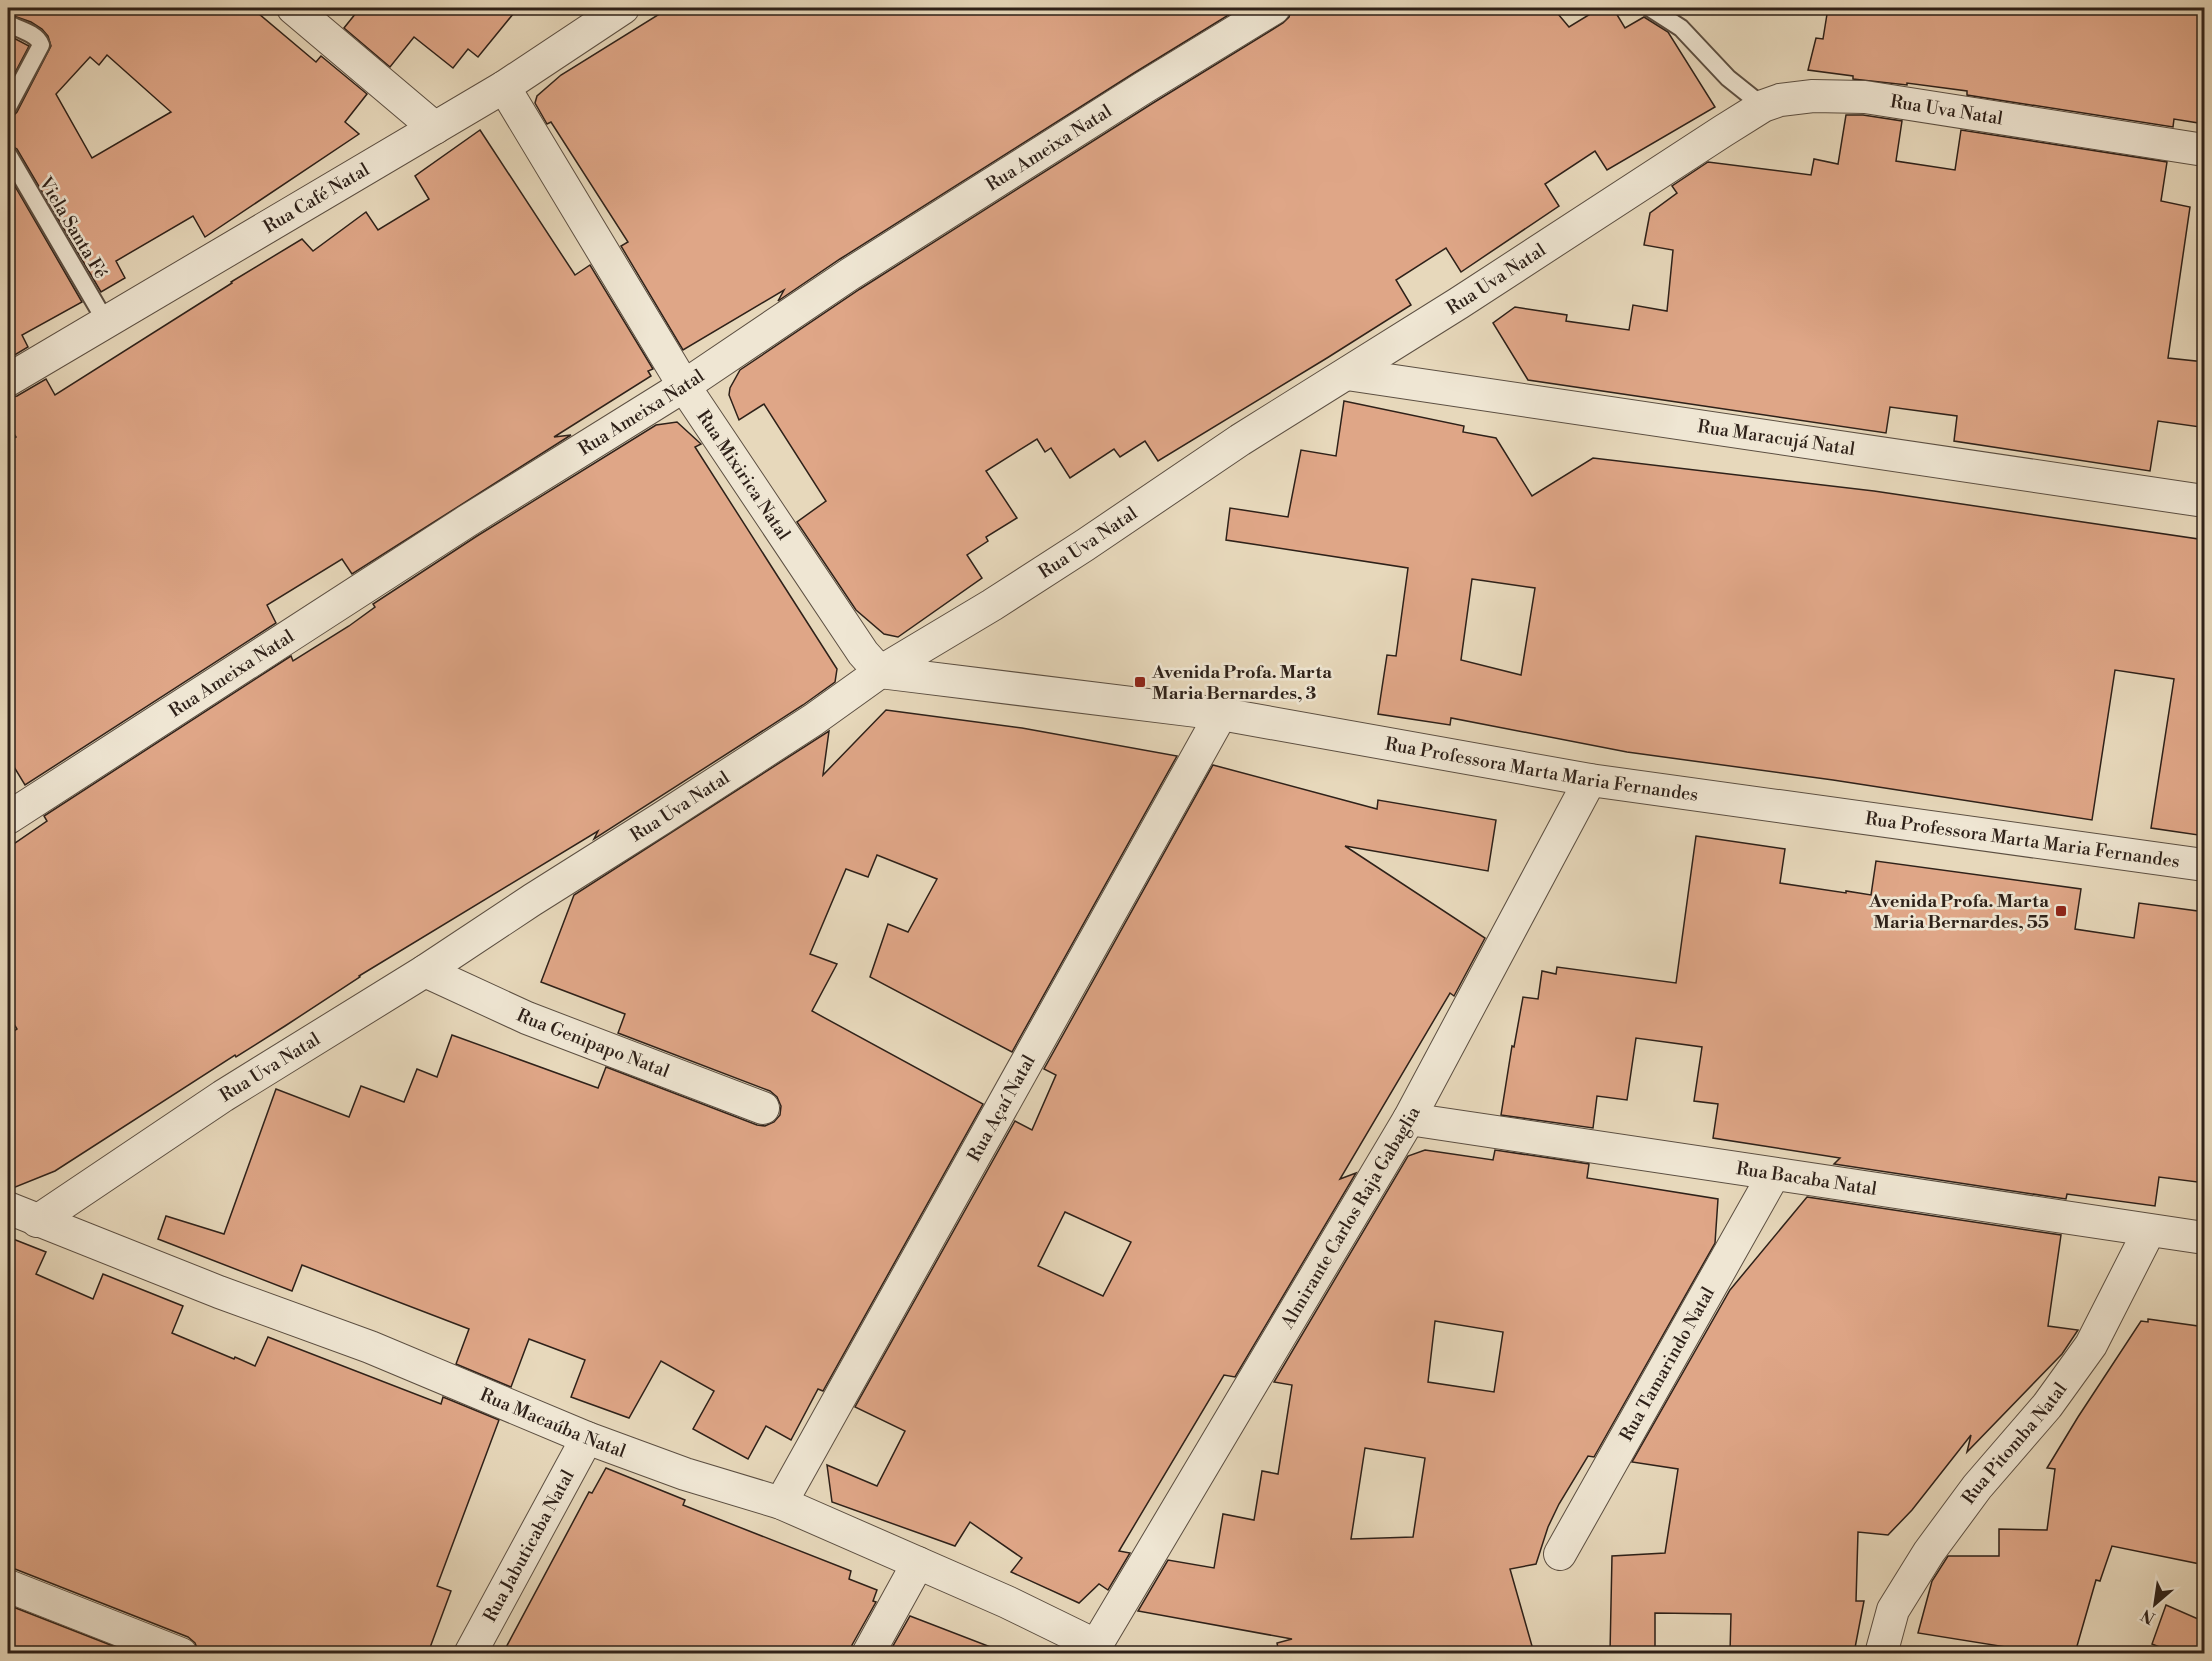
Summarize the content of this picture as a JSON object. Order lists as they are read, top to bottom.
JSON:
{
  "streets": {
    "street": [
      "Rua Uva Natal",
      "Rua Ameixa Natal",
      "Rua Café Natal",
      "Rua Maracujá Natal",
      "Rua Mixirica Natal",
      "Rua Professora Marta Maria Fernandes",
      "Rua Genipapo Natal",
      "Rua Açaí Natal",
      "Rua Bacaba Natal",
      "Almirante Carlos Raja Gabaglia",
      "Rua Tamarindo Natal",
      "Rua Macaúba Natal",
      "Rua Pitomba Natal",
      "Rua Jabuticaba Natal"
    ],
    "lane": ["Viela Santa Fé"]
  },
  "crossings": [
    ["Rua Uva Natal", "Rua Maracujá Natal"],
    ["Rua Uva Natal", "Rua Mixirica Natal"],
    ["Rua Uva Natal", "Rua Professora Marta Maria Fernandes"],
    ["Rua Uva Natal", "Rua Genipapo Natal"],
    ["Rua Uva Natal", "Rua Macaúba Natal"],
    ["Rua Ameixa Natal", "Rua Mixirica Natal"],
    ["Rua Café Natal", "Viela Santa Fé"],
    ["Rua Café Natal", "Rua Mixirica Natal"],
    ["Rua Mixirica Natal", "Rua Professora Marta Maria Fernandes"],
    ["Rua Professora Marta Maria Fernandes", "Rua Açaí Natal"],
    ["Rua Professora Marta Maria Fernandes", "Almirante Carlos Raja Gabaglia"],
    ["Rua Açaí Natal", "Rua Macaúba Natal"],
    ["Rua Bacaba Natal", "Almirante Carlos Raja Gabaglia"],
    ["Rua Bacaba Natal", "Rua Tamarindo Natal"],
    ["Rua Bacaba Natal", "Rua Pitomba Natal"],
    ["Almirante Carlos Raja Gabaglia", "Rua Macaúba Natal"],
    ["Rua Macaúba Natal", "Rua Jabuticaba Natal"]
  ],
  "places": {
    "transit": ["Avenida Profa. Marta Maria Bernardes, 3", "Avenida Profa. Marta Maria Bernardes, 55"]
  },
  "north": "bottom left"
}
